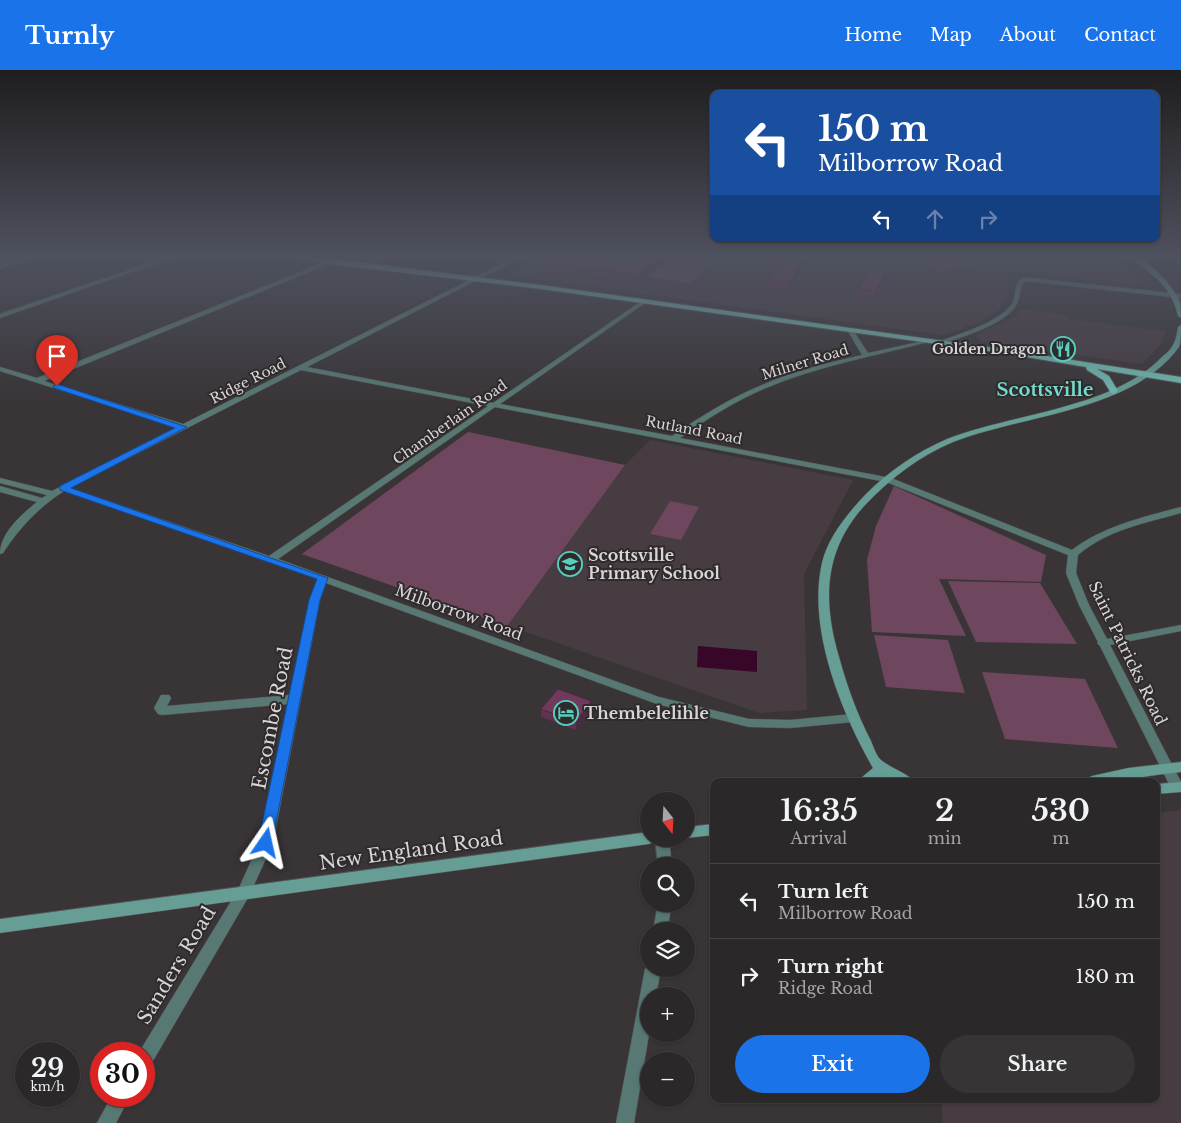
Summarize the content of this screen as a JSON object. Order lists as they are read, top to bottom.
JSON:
{
  "streets": {
    "street": [
      "Milner Road",
      "Ridge Road",
      "Chamberlain Road",
      "Rutland Road",
      "Milborrow Road",
      "Saint Patricks Road",
      "Escombe Road",
      "New England Road",
      "Sanders Road"
    ]
  },
  "crossings": [
    ["Milner Road", "Rutland Road"],
    ["Ridge Road", "Rutland Road"],
    ["Ridge Road", "Milborrow Road"],
    ["Chamberlain Road", "Rutland Road"],
    ["Chamberlain Road", "Milborrow Road"],
    ["Rutland Road", "Saint Patricks Road"],
    ["Milborrow Road", "Escombe Road"],
    ["Escombe Road", "New England Road"],
    ["Escombe Road", "Sanders Road"],
    ["New England Road", "Sanders Road"]
  ],
  "districts": ["Scottsville"],
  "places": {
    "restaurant": ["Golden Dragon"],
    "school or university": ["Scottsville Primary School"],
    "hotel": ["Thembelelihle"]
  },
  "north": "bottom",
  "page": {
    "header": "Turnly",
    "nav": [
      "Home",
      "Map",
      "About",
      "Contact"
    ],
    "turn": ["150 m", "Milborrow Road"],
    "eta": [
      "16:35",
      "Arrival",
      "2",
      "min",
      "530",
      "m"
    ],
    "map_buttons": ["+", "−"],
    "list": [
      {
        "name": "Turn left",
        "note": "Milborrow Road",
        "value": "150 m"
      },
      {
        "name": "Turn right",
        "note": "Ridge Road",
        "value": "180 m"
      }
    ],
    "buttons": ["Exit", "Share"],
    "speed": "29 km/h",
    "limit": "30"
  }
}
